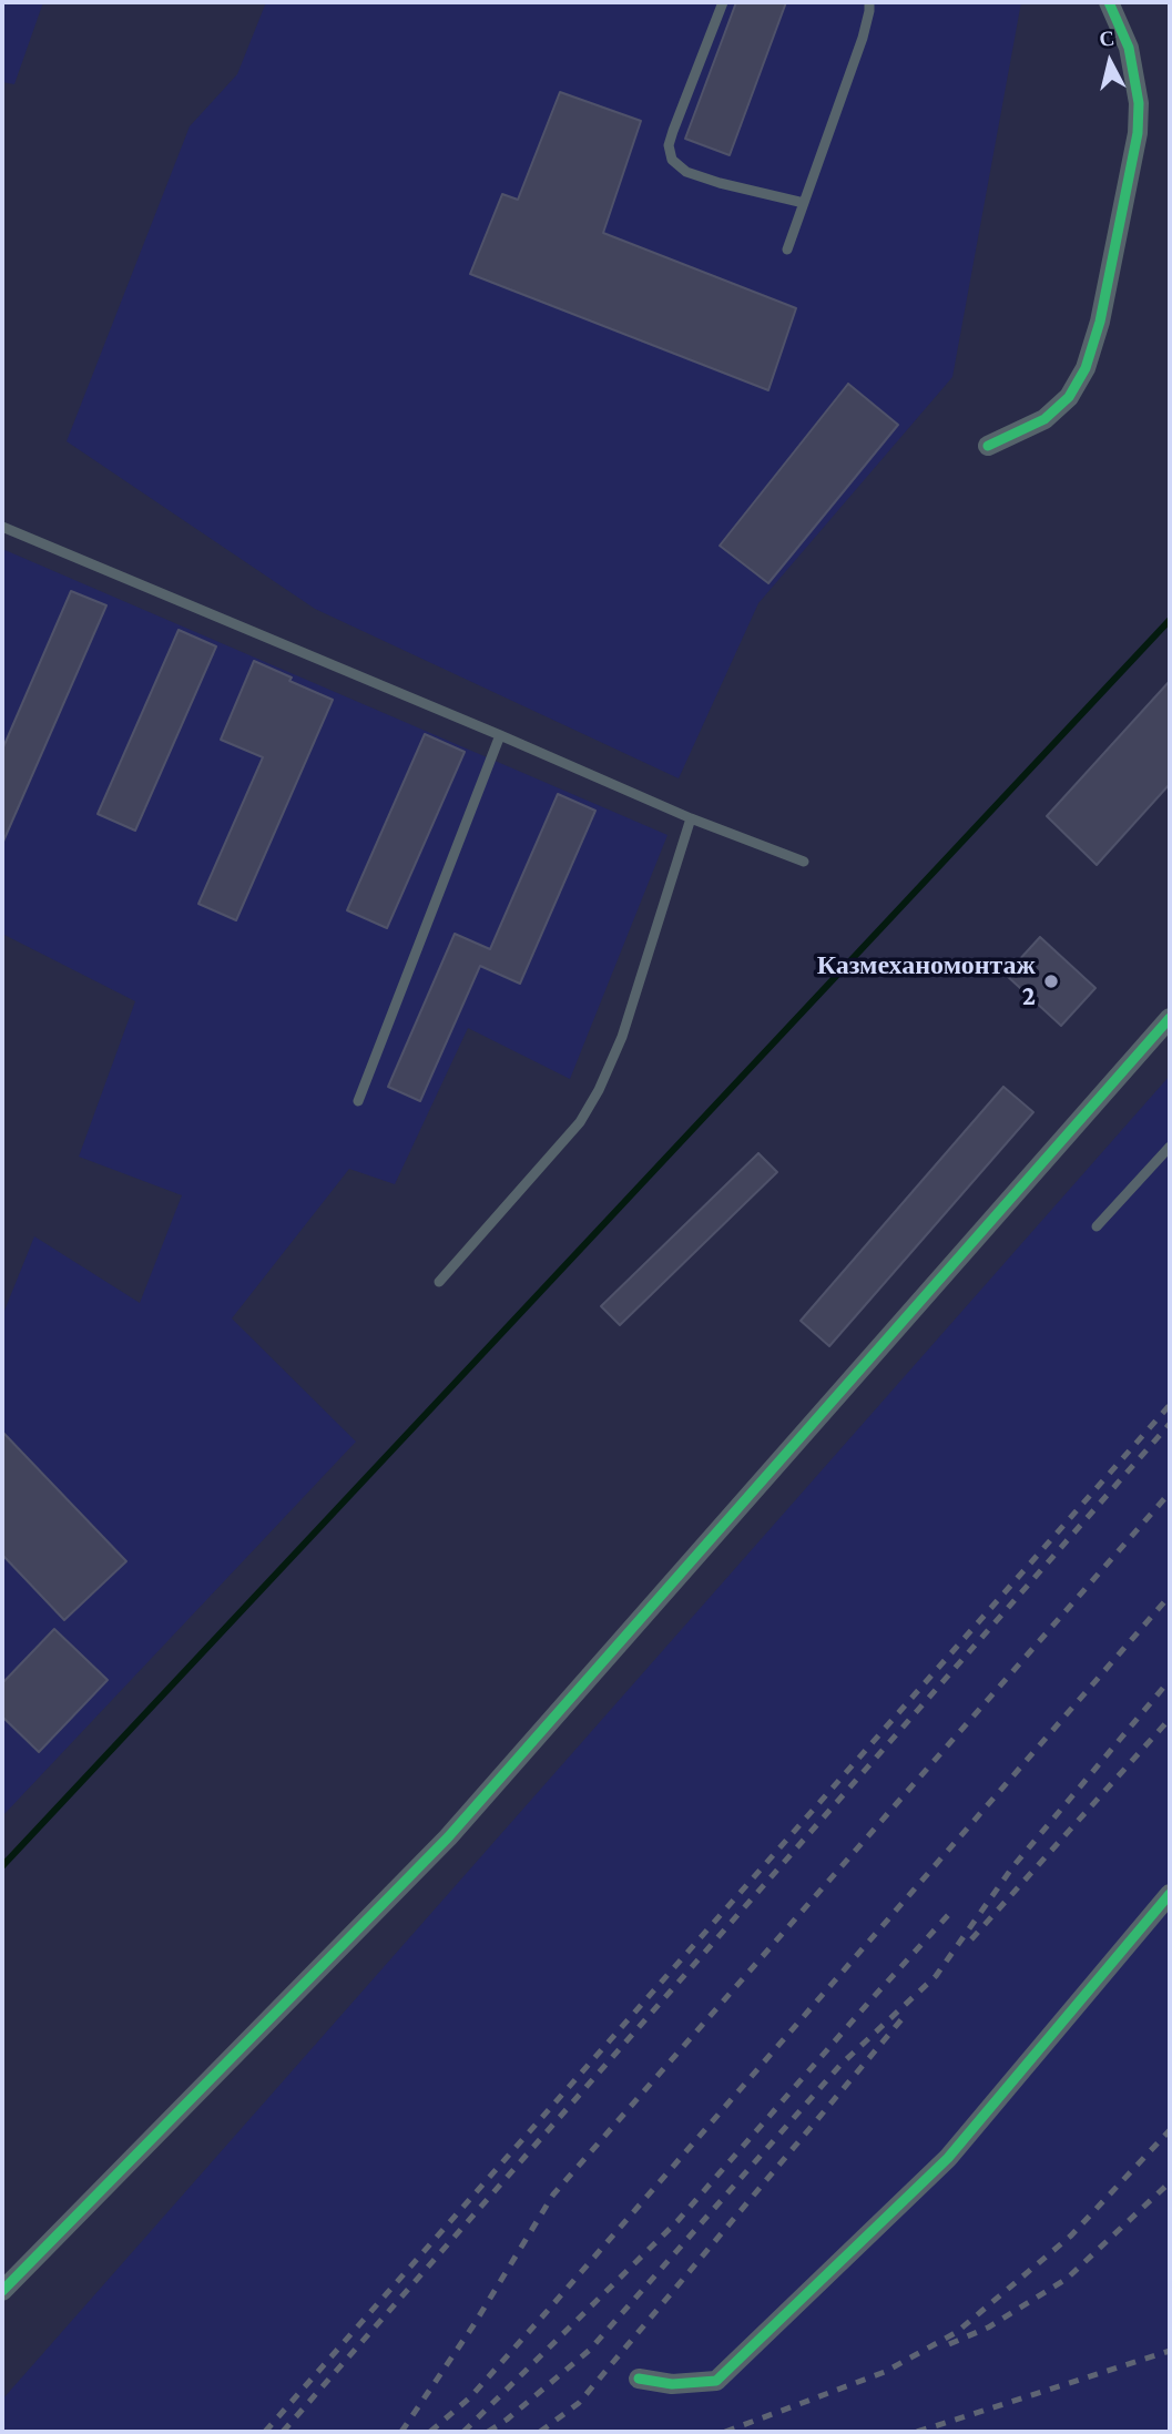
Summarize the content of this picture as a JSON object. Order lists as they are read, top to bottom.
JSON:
{
  "places": ["Казмеханомонтаж 2"],
  "north": "top"
}
